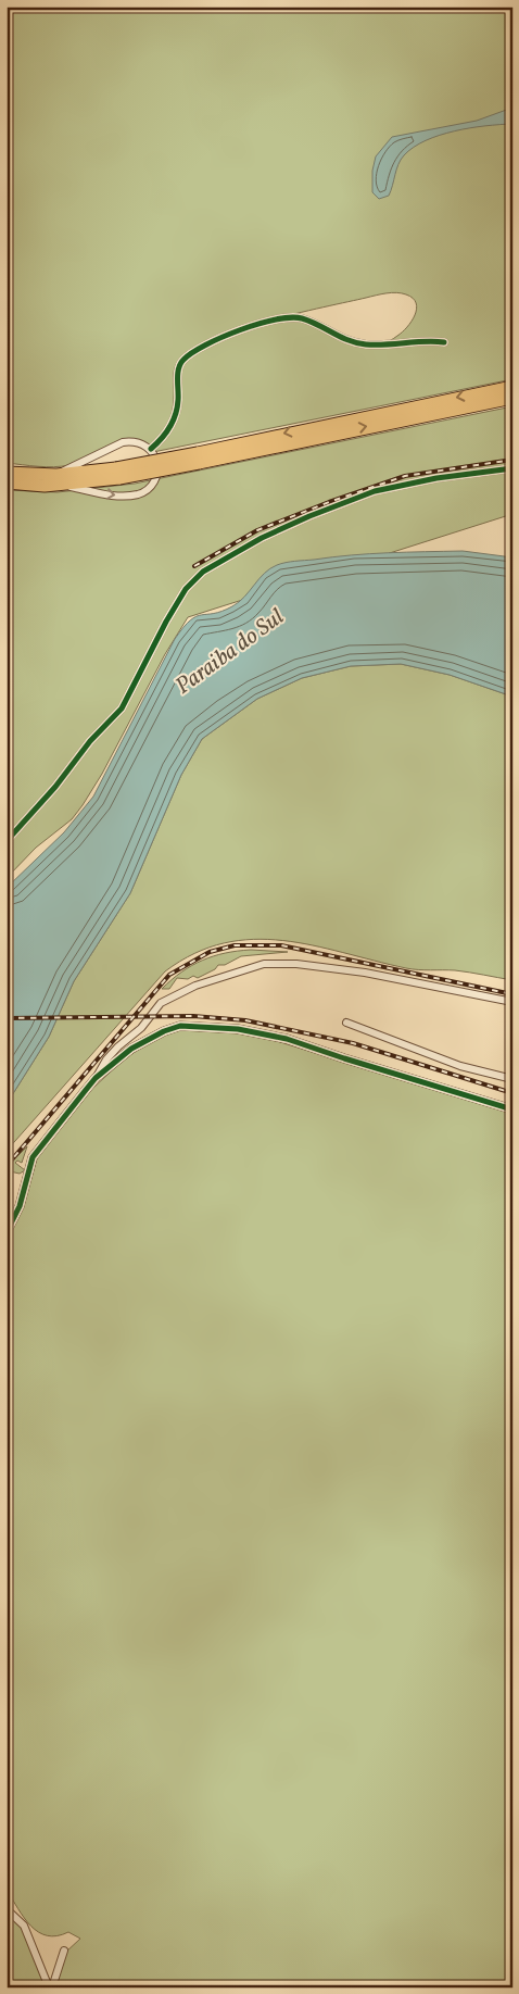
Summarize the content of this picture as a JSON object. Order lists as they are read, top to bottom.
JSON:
{
  "water": ["Paraiba do Sul"]
}
